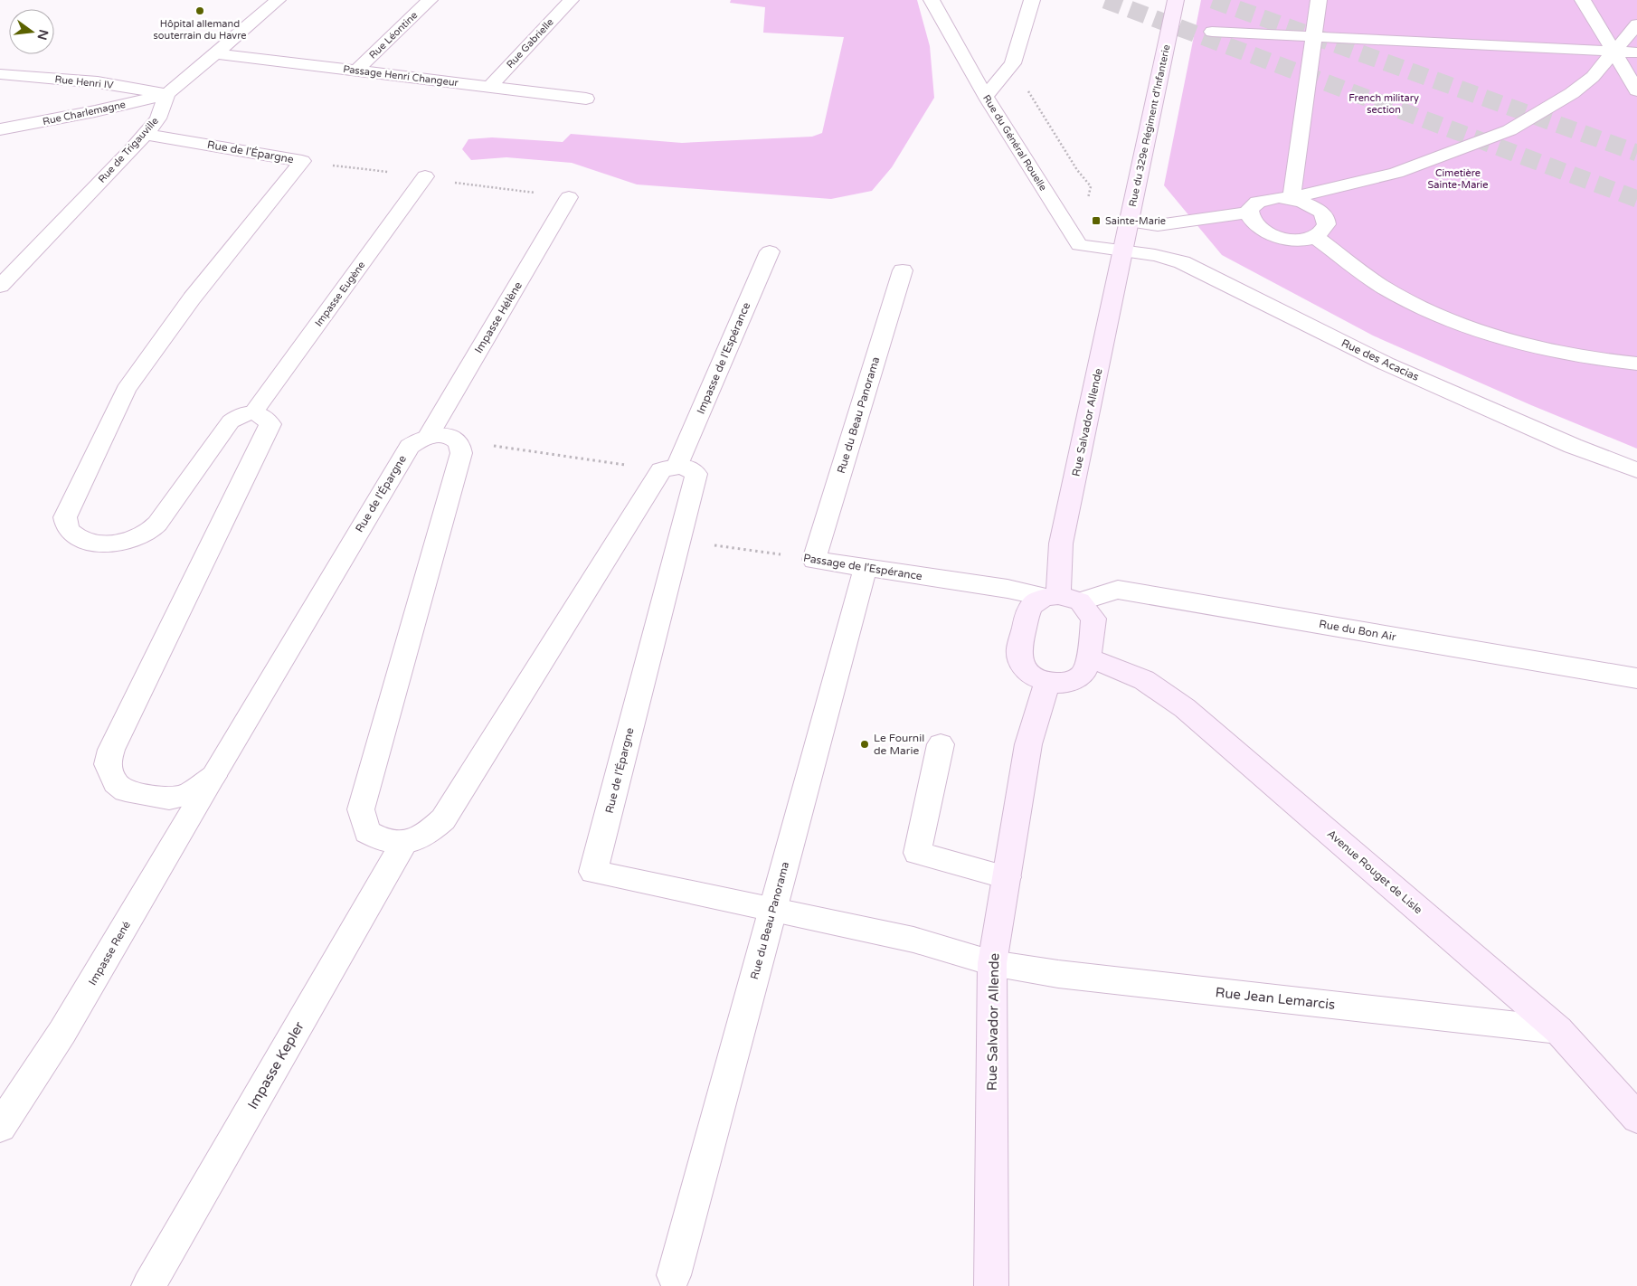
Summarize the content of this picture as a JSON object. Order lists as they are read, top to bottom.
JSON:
{
  "streets": {
    "street": [
      "Rue Léontine",
      "Rue Gabrielle",
      "Passage Henri Changeur",
      "Rue Henri IV",
      "Rue Charlemagne",
      "Rue du 329e Régiment d'Infanterie",
      "Rue du Général Rouelle",
      "Rue de Trigauville",
      "Rue de l'Épargne",
      "Impasse Eugène",
      "Impasse Hélène",
      "Impasse de l'Espérance",
      "Rue des Acacias",
      "Rue du Beau Panorama",
      "Rue Salvador Allende",
      "Passage de l'Espérance",
      "Rue du Bon Air",
      "Avenue Rouget de Lisle",
      "Impasse René",
      "Rue Jean Lemarcis",
      "Impasse Kepler"
    ]
  },
  "crossings": [
    ["Rue Léontine", "Passage Henri Changeur"],
    ["Rue Gabrielle", "Passage Henri Changeur"],
    ["Passage Henri Changeur", "Rue de Trigauville"],
    ["Rue Henri IV", "Rue Charlemagne"],
    ["Rue Henri IV", "Rue de Trigauville"],
    ["Rue Charlemagne", "Rue de Trigauville"],
    ["Rue du 329e Régiment d'Infanterie", "Rue du Général Rouelle"],
    ["Rue du 329e Régiment d'Infanterie", "Rue des Acacias"],
    ["Rue du 329e Régiment d'Infanterie", "Rue Salvador Allende"],
    ["Rue du Général Rouelle", "Rue des Acacias"],
    ["Rue du Général Rouelle", "Rue Salvador Allende"],
    ["Rue de Trigauville", "Rue de l'Épargne"],
    ["Rue de l'Épargne", "Impasse Eugène"],
    ["Rue de l'Épargne", "Impasse Hélène"],
    ["Rue de l'Épargne", "Impasse de l'Espérance"],
    ["Rue de l'Épargne", "Rue du Beau Panorama"],
    ["Rue de l'Épargne", "Rue Salvador Allende"],
    ["Rue de l'Épargne", "Passage de l'Espérance"],
    ["Rue de l'Épargne", "Impasse René"],
    ["Rue de l'Épargne", "Rue Jean Lemarcis"],
    ["Rue des Acacias", "Rue Salvador Allende"],
    ["Rue du Beau Panorama", "Passage de l'Espérance"],
    ["Rue Salvador Allende", "Passage de l'Espérance"],
    ["Rue Salvador Allende", "Rue du Bon Air"],
    ["Rue Salvador Allende", "Avenue Rouget de Lisle"],
    ["Rue Salvador Allende", "Rue Jean Lemarcis"],
    ["Passage de l'Espérance", "Rue du Bon Air"],
    ["Passage de l'Espérance", "Avenue Rouget de Lisle"],
    ["Rue du Bon Air", "Avenue Rouget de Lisle"],
    ["Avenue Rouget de Lisle", "Rue Jean Lemarcis"]
  ],
  "parks": ["French military section", "Cimetière Sainte-Marie"],
  "places": {
    "other": ["Hôpital allemand souterrain du Havre", "Le Fournil de Marie"],
    "transit": ["Sainte-Marie"]
  },
  "north": "right"
}
